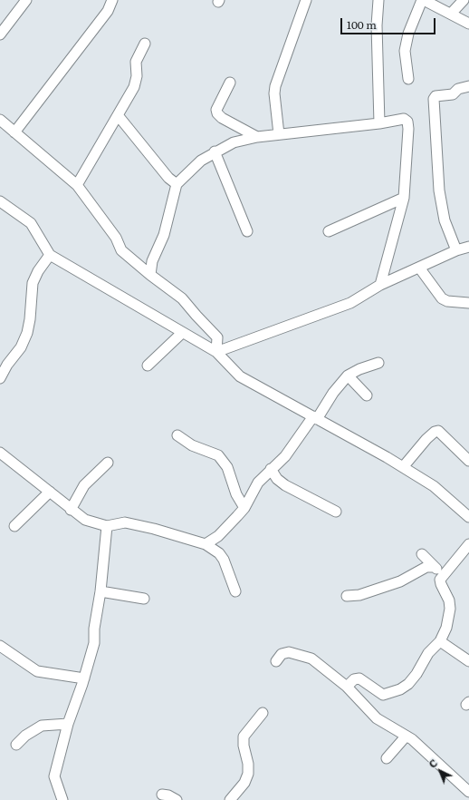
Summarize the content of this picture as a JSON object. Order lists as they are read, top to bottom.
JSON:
{
  "scale_bar": "100 m",
  "north": "top left"
}
